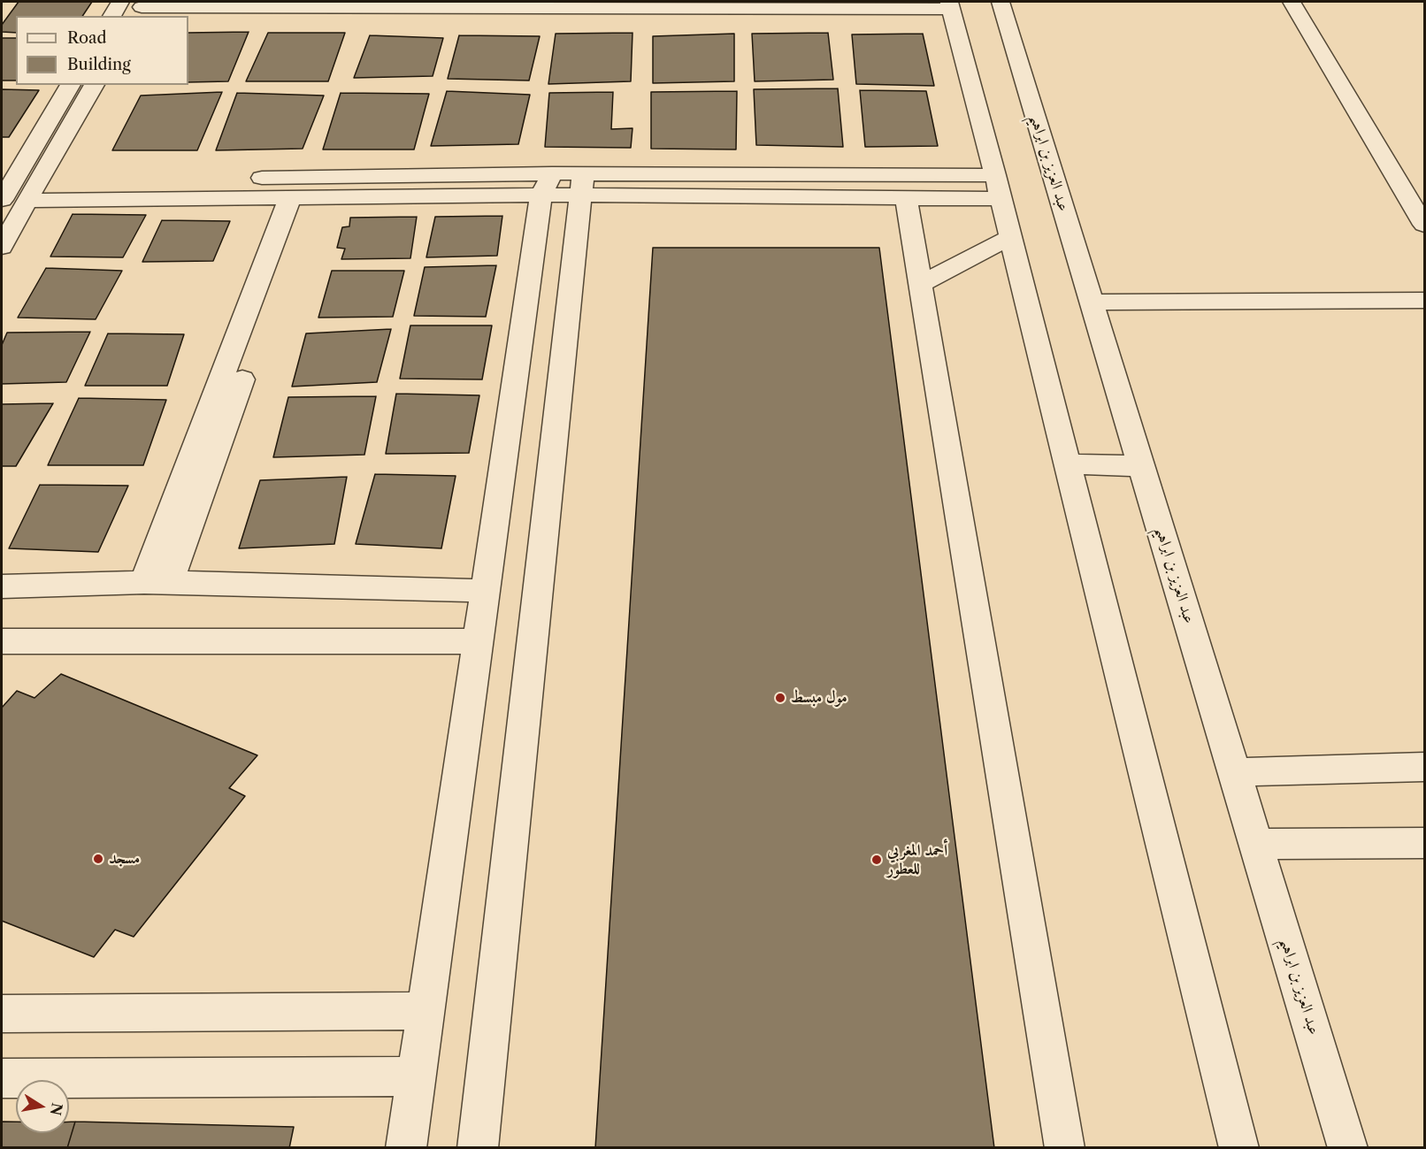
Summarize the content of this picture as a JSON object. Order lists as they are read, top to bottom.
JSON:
{
  "streets": {
    "street": ["عبد العزيز بن ابراهيم"]
  },
  "places": ["مول مبسط", "مسجد", "أحمد المغربي للعطور"],
  "legend": ["Road", "Building"],
  "north": "right"
}
